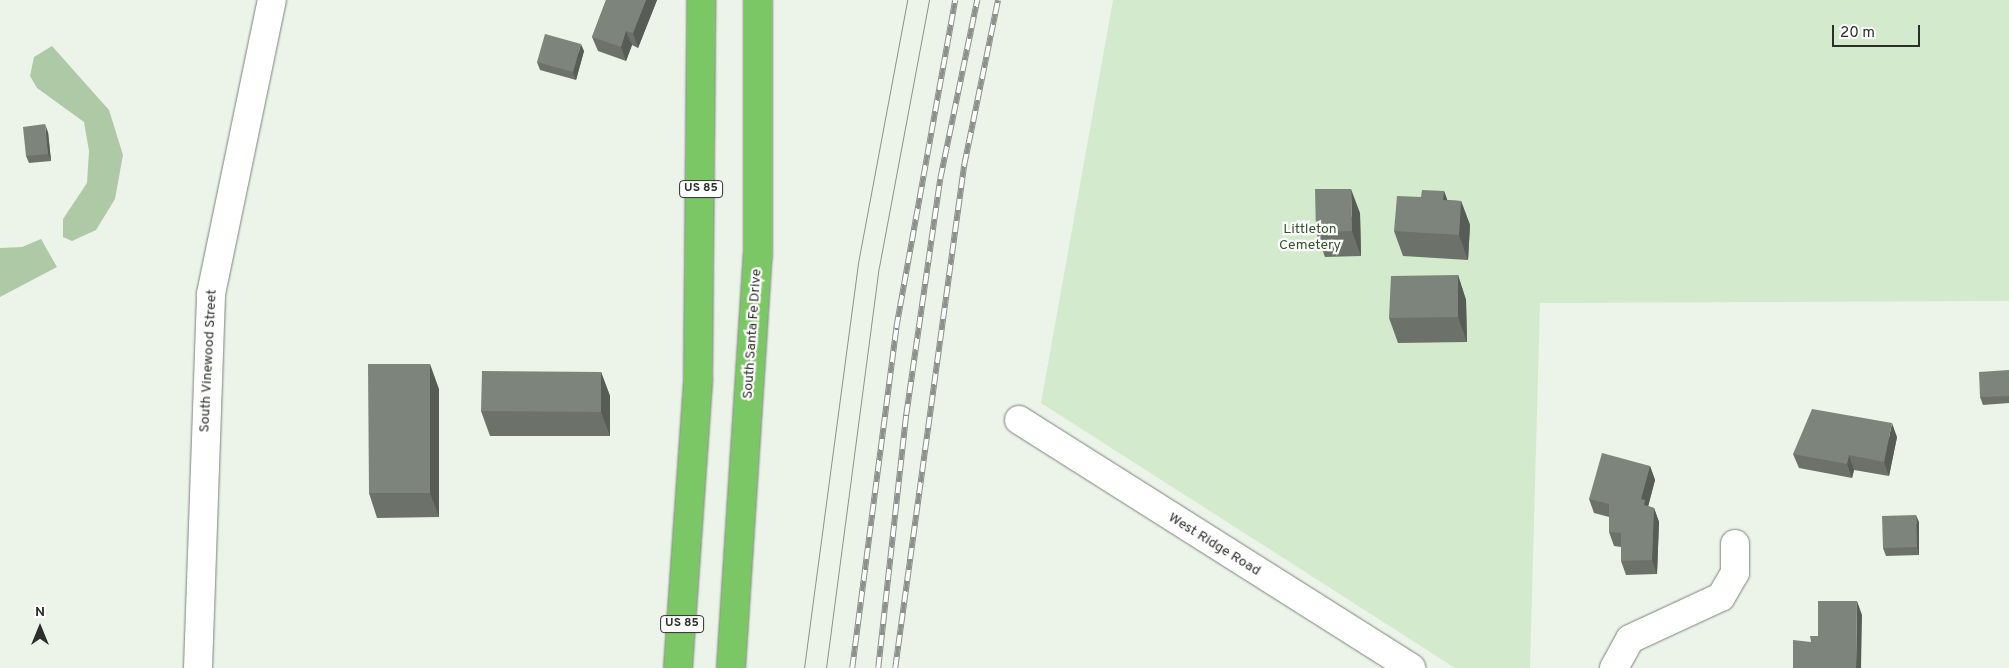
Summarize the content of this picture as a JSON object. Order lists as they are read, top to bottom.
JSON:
{
  "streets": {
    "highway": ["US 85", "South Santa Fe Drive"],
    "street": ["South Vinewood Street", "West Ridge Road"]
  },
  "parks": ["Littleton Cemetery"],
  "scale_bar": "20 m",
  "north": "top"
}
